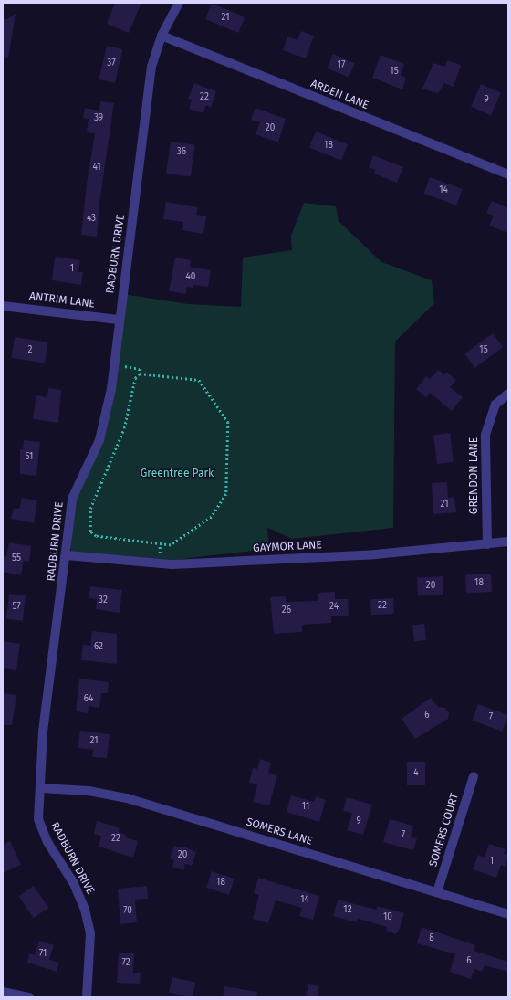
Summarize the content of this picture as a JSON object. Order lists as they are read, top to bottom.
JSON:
{
  "streets": {
    "street": [
      "ARDEN LANE",
      "RADBURN DRIVE",
      "ANTRIM LANE",
      "GRENDON LANE",
      "GAYMOR LANE",
      "SOMERS COURT",
      "SOMERS LANE"
    ]
  },
  "crossings": [
    ["ARDEN LANE", "RADBURN DRIVE"],
    ["RADBURN DRIVE", "ANTRIM LANE"],
    ["RADBURN DRIVE", "GAYMOR LANE"],
    ["RADBURN DRIVE", "SOMERS LANE"],
    ["GRENDON LANE", "GAYMOR LANE"],
    ["SOMERS COURT", "SOMERS LANE"]
  ],
  "parks": ["Greentree Park"],
  "house_numbers": [
    "21",
    "37",
    "17",
    "15",
    "22",
    "9",
    "39",
    "20",
    "18",
    "36",
    "41",
    "14",
    "43",
    "1",
    "40",
    "2",
    "15",
    "51",
    "21",
    "55",
    "18",
    "20",
    "32",
    "22",
    "57",
    "24",
    "26",
    "62",
    "64",
    "6",
    "7",
    "21",
    "4",
    "11",
    "9",
    "7",
    "22",
    "20",
    "1",
    "18",
    "14",
    "12",
    "70",
    "10",
    "8",
    "71",
    "6",
    "72"
  ]
}
